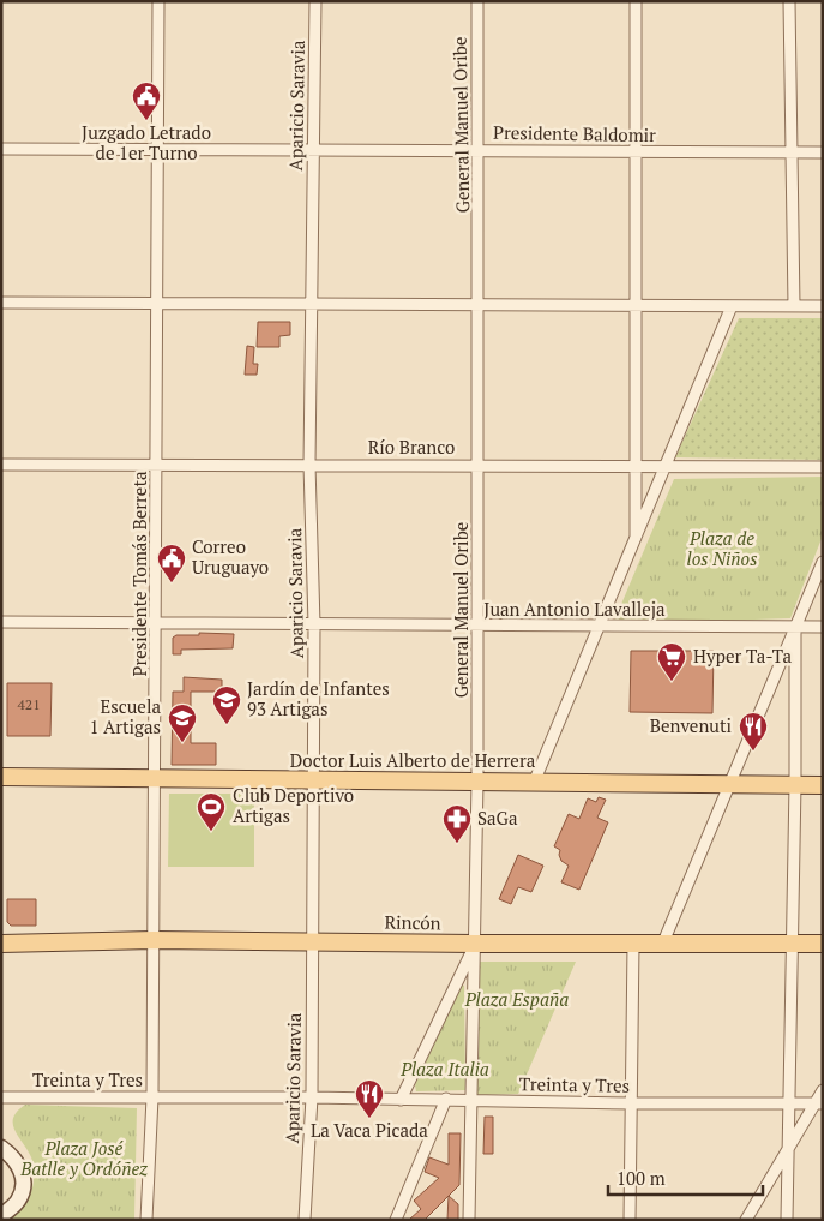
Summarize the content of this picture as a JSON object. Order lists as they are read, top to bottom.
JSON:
{
  "streets": {
    "main road": ["Doctor Luis Alberto de Herrera", "Rincón"],
    "street": [
      "Aparicio Saravia",
      "General Manuel Oribe",
      "Presidente Baldomir",
      "Río Branco",
      "Presidente Tomás Berreta",
      "Juan Antonio Lavalleja",
      "Treinta y Tres"
    ]
  },
  "crossings": [
    ["Aparicio Saravia", "Presidente Baldomir"],
    ["Aparicio Saravia", "Río Branco"],
    ["Aparicio Saravia", "Juan Antonio Lavalleja"],
    ["Aparicio Saravia", "Doctor Luis Alberto de Herrera"],
    ["Aparicio Saravia", "Rincón"],
    ["Aparicio Saravia", "Treinta y Tres"],
    ["General Manuel Oribe", "Presidente Baldomir"],
    ["General Manuel Oribe", "Río Branco"],
    ["General Manuel Oribe", "Juan Antonio Lavalleja"],
    ["General Manuel Oribe", "Doctor Luis Alberto de Herrera"],
    ["General Manuel Oribe", "Rincón"],
    ["General Manuel Oribe", "Treinta y Tres"],
    ["Presidente Baldomir", "Presidente Tomás Berreta"],
    ["Río Branco", "Presidente Tomás Berreta"],
    ["Presidente Tomás Berreta", "Juan Antonio Lavalleja"],
    ["Presidente Tomás Berreta", "Doctor Luis Alberto de Herrera"],
    ["Presidente Tomás Berreta", "Rincón"],
    ["Presidente Tomás Berreta", "Treinta y Tres"]
  ],
  "parks": [
    "Plaza de los Niños",
    "Plaza España",
    "Plaza Italia",
    "Plaza José Batlle y Ordóñez"
  ],
  "places": {
    "public building": ["Juzgado Letrado de 1er Turno", "Correo Uruguayo"],
    "supermarket": ["Hyper Ta-Ta"],
    "school or university": ["Jardín de Infantes 93 Artigas", "Escuela 1 Artigas"],
    "restaurant": ["Benvenuti", "La Vaca Picada"],
    "sports": ["Club Deportivo Artigas"],
    "pharmacy": ["SaGa"]
  },
  "house_numbers": ["421"],
  "scale_bar": "100 m"
}
